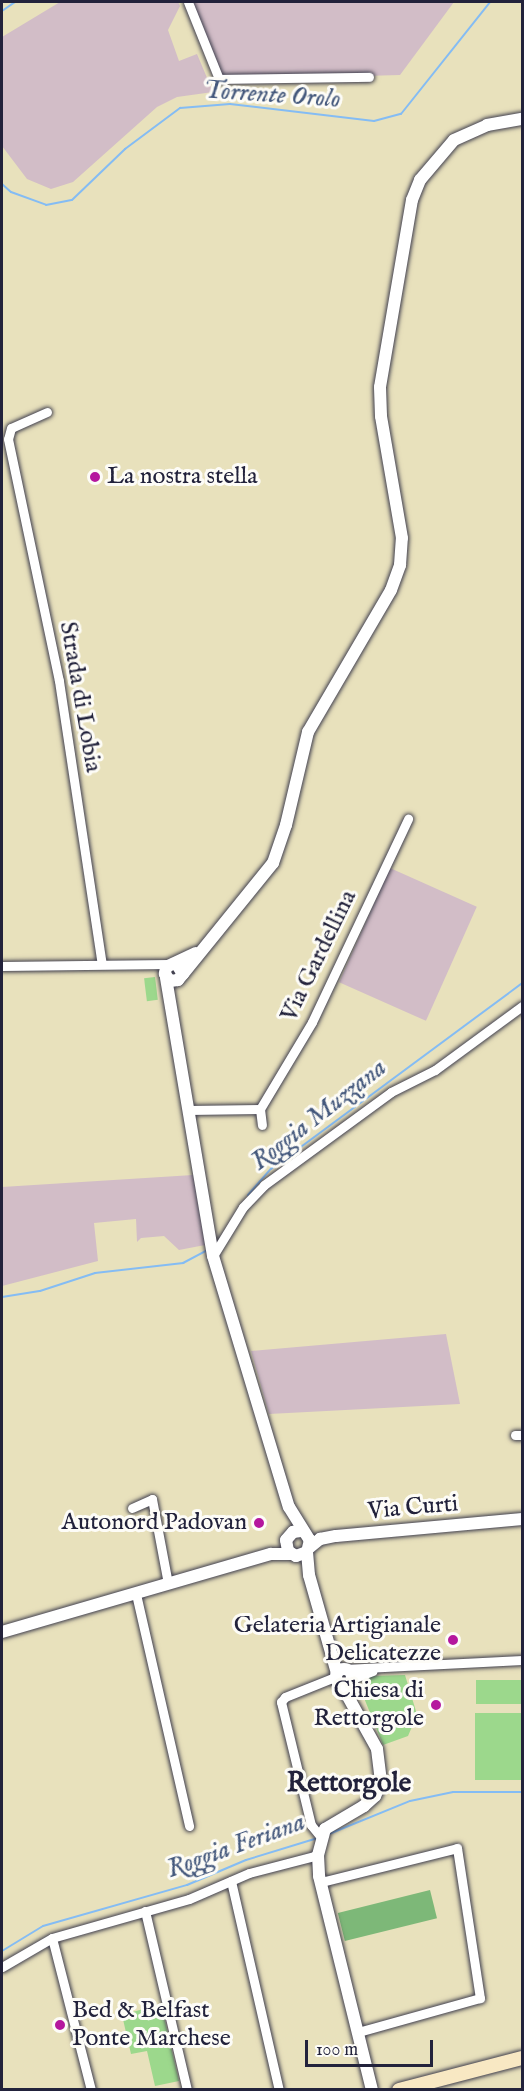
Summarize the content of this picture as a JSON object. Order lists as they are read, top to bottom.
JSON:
{
  "streets": {
    "street": ["Strada di Lobia", "Via Gardellina", "Via Curti"]
  },
  "districts": ["Rettorgole"],
  "water": ["Torrente Orolo", "Roggia Muzzana", "Roggia Feriana"],
  "places": [
    "La nostra stella",
    "Autonord Padovan",
    "Gelateria Artigianale Delicatezze",
    "Chiesa di Rettorgole",
    "Bed & Belfast Ponte Marchese"
  ],
  "scale_bar": "100 m"
}
